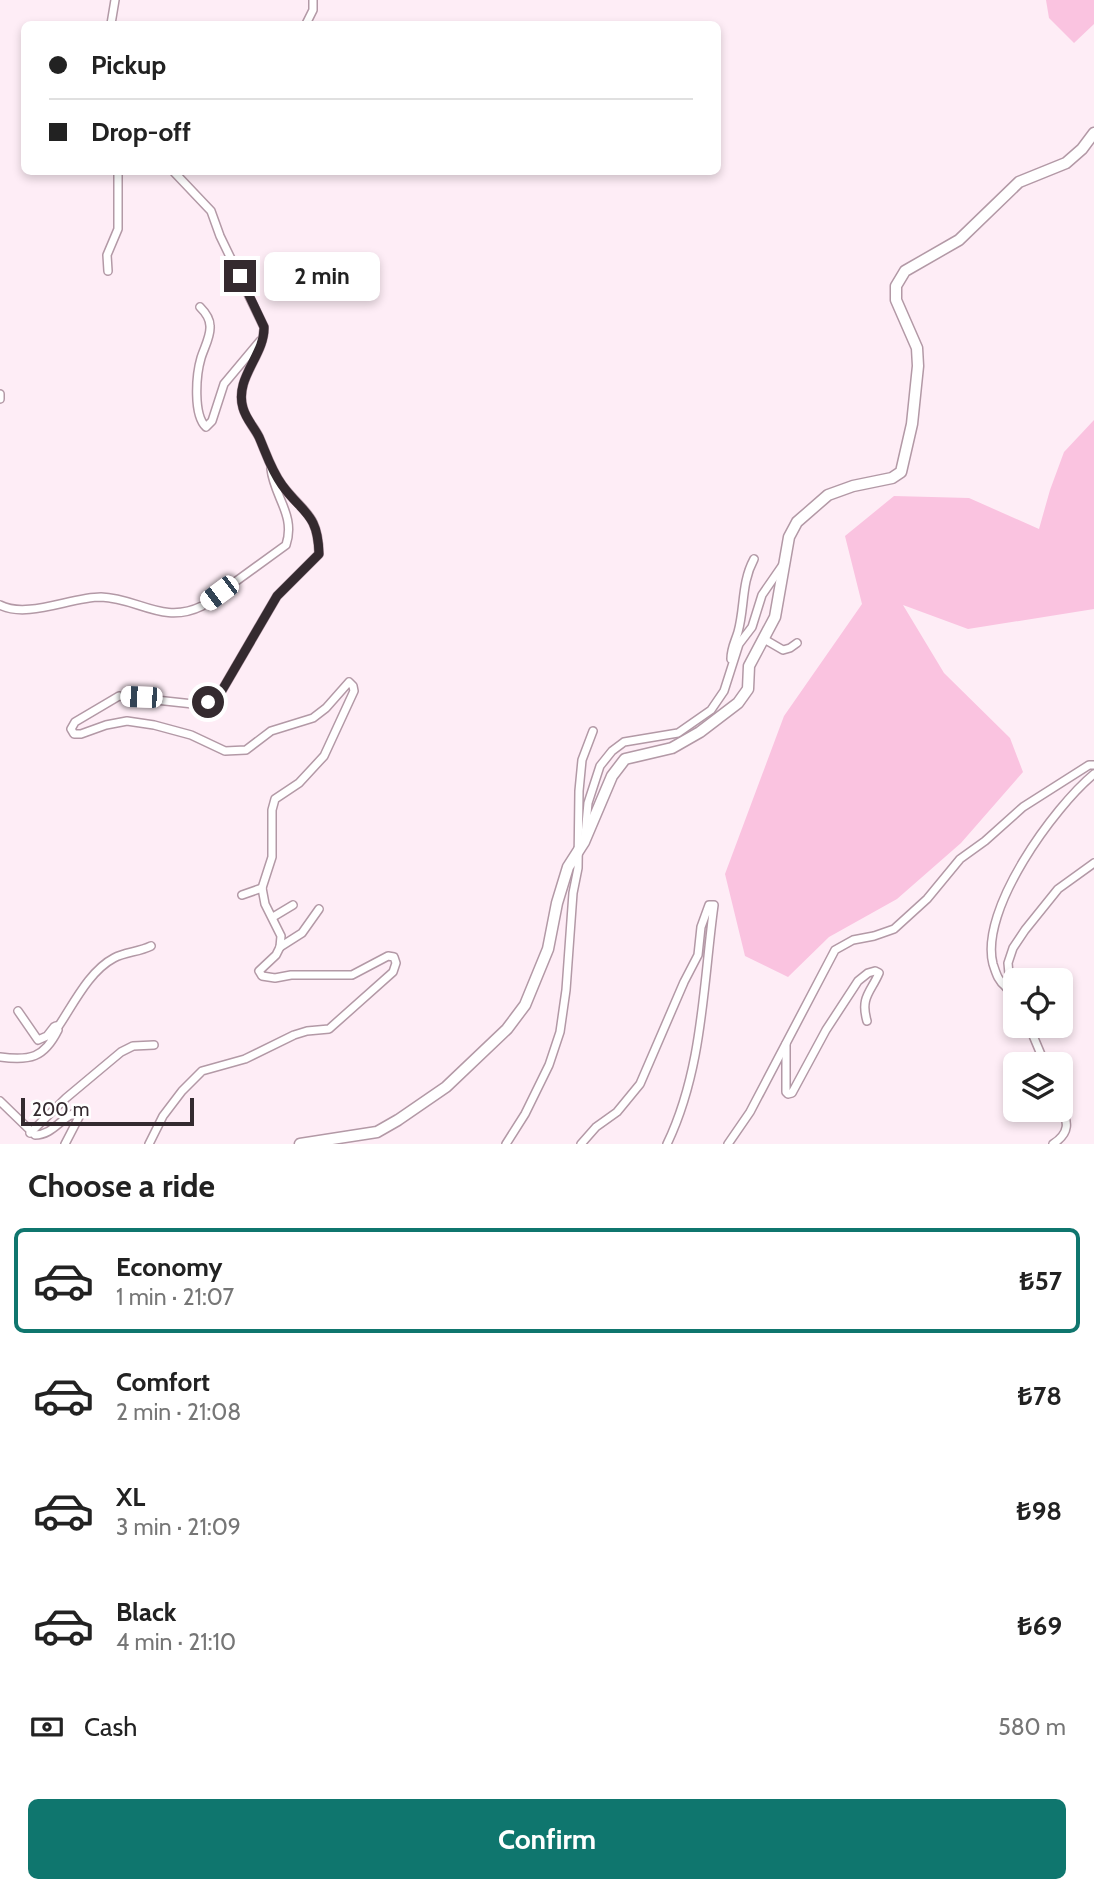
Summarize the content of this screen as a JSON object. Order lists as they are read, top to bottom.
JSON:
{
  "scale_bar": "200 m",
  "page": {
    "banner": ["Pickup", "Drop-off"],
    "bubble": "2 min",
    "scale": "200 m",
    "heading": "Choose a ride",
    "list": [
      {
        "name": "Economy",
        "note": "1 min · 21:07",
        "value": "₺57"
      },
      {
        "name": "Comfort",
        "note": "2 min · 21:08",
        "value": "₺78"
      },
      {
        "name": "XL",
        "note": "3 min · 21:09",
        "value": "₺98"
      },
      {
        "name": "Black",
        "note": "4 min · 21:10",
        "value": "₺69"
      }
    ],
    "pay": ["Cash", "580 m"],
    "buttons": "Confirm"
  }
}
